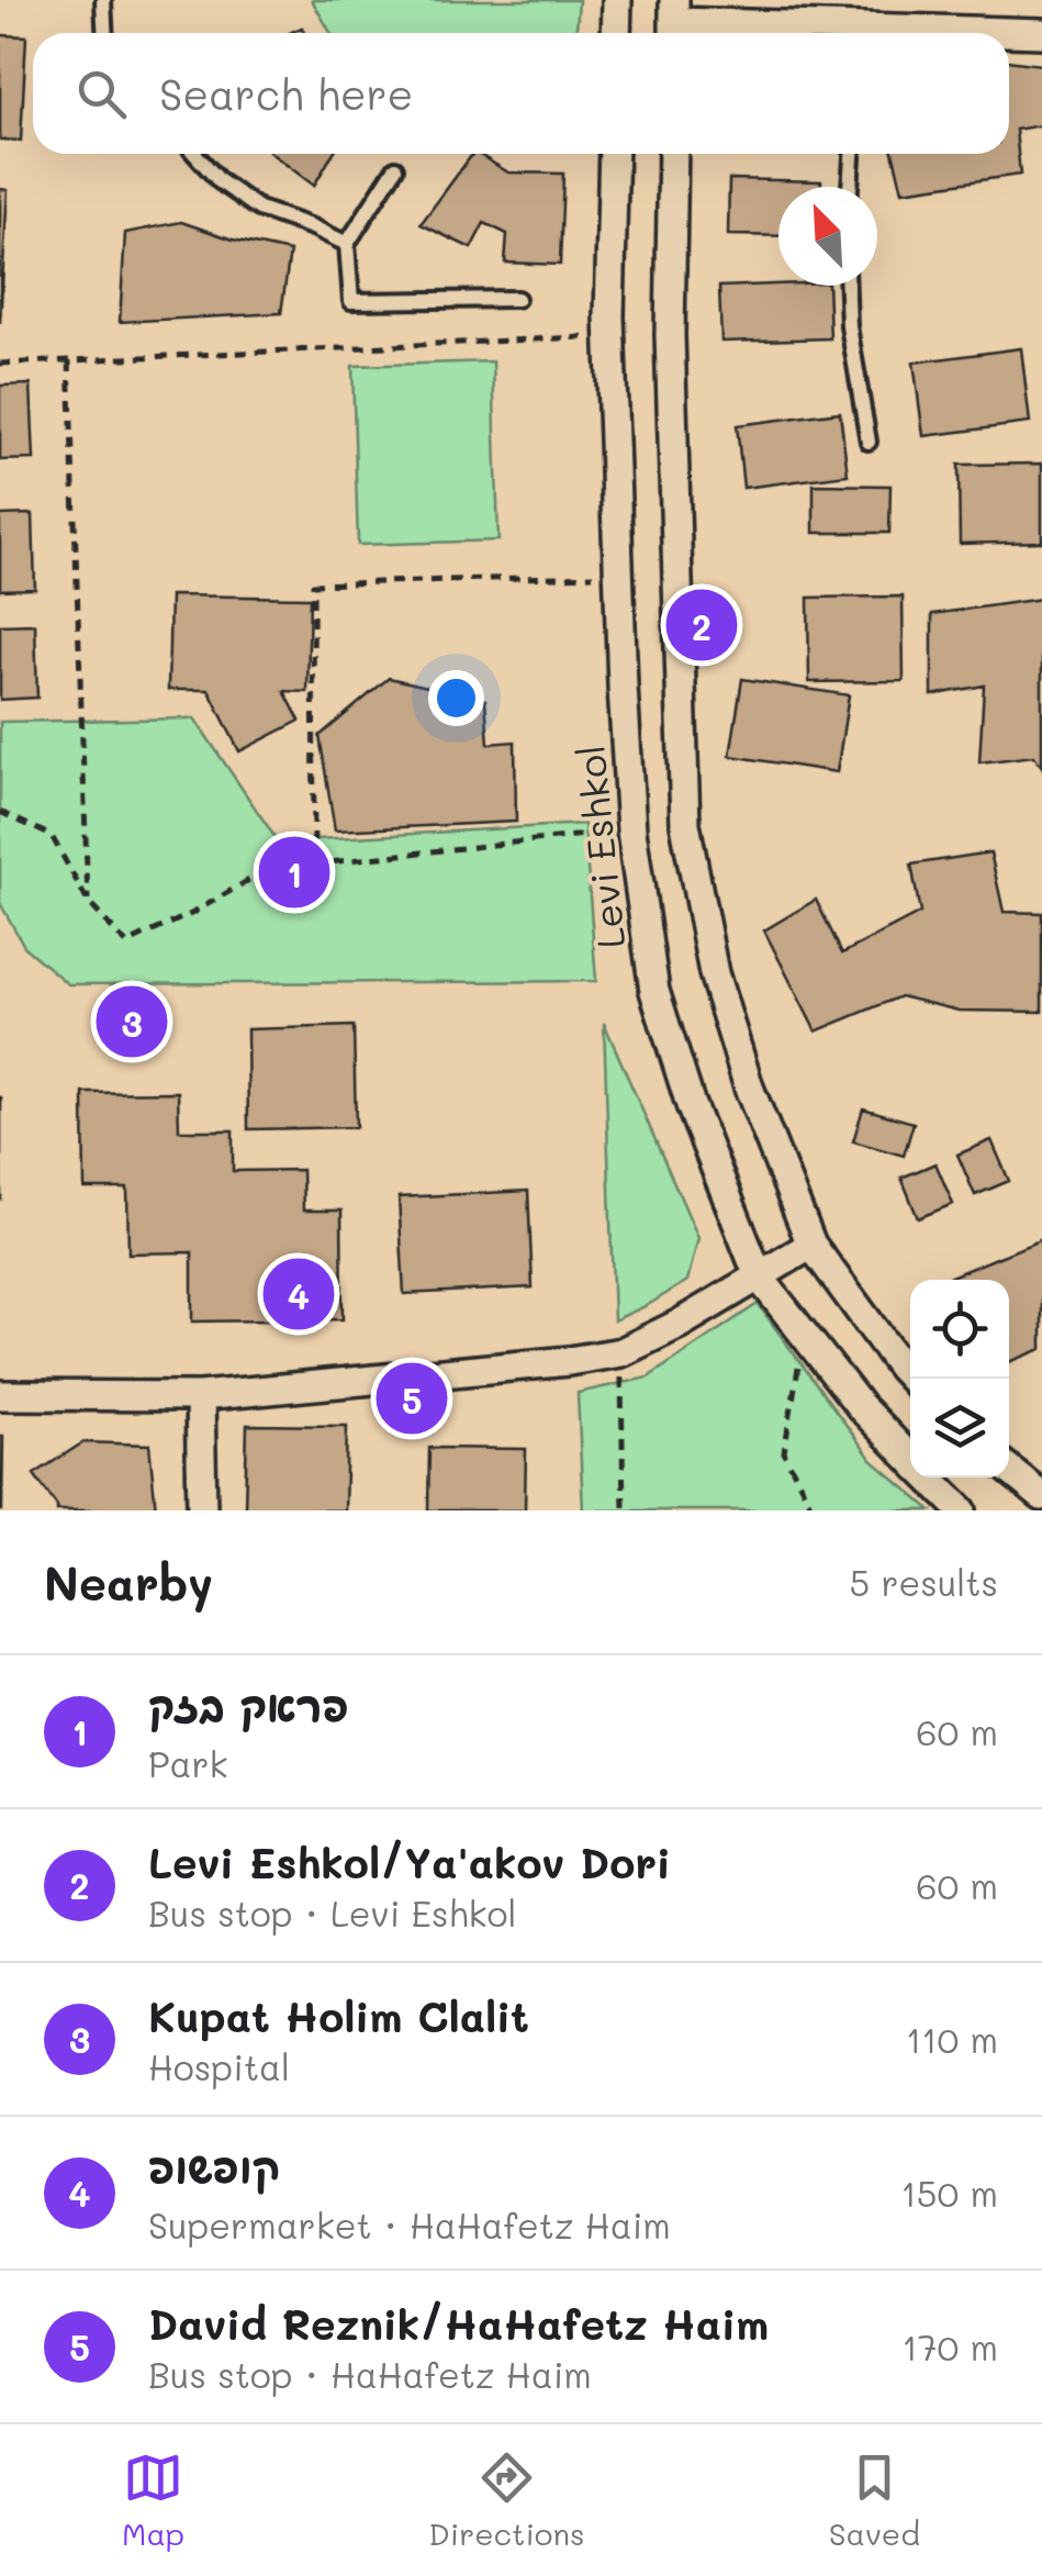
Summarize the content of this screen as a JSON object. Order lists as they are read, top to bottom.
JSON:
{
  "streets": {
    "street": ["Levi Eshkol"]
  },
  "north": "top left",
  "page": {
    "search": "Search here",
    "pins": [
      "2",
      "1",
      "3",
      "4",
      "5"
    ],
    "heading": ["Nearby", "5 results"],
    "list": [
      {
        "mark": "1",
        "name": "פראק בזק",
        "note": "Park",
        "value": "60 m"
      },
      {
        "mark": "2",
        "name": "Levi Eshkol/Ya'akov Dori",
        "note": "Bus stop · Levi Eshkol",
        "value": "60 m"
      },
      {
        "mark": "3",
        "name": "Kupat Holim Clalit",
        "note": "Hospital",
        "value": "110 m"
      },
      {
        "mark": "4",
        "name": "קופשופ",
        "note": "Supermarket · HaHafetz Haim",
        "value": "150 m"
      },
      {
        "mark": "5",
        "name": "David Reznik/HaHafetz Haim",
        "note": "Bus stop · HaHafetz Haim",
        "value": "170 m"
      }
    ],
    "nav": ["Map", "Directions", "Saved"]
  }
}
